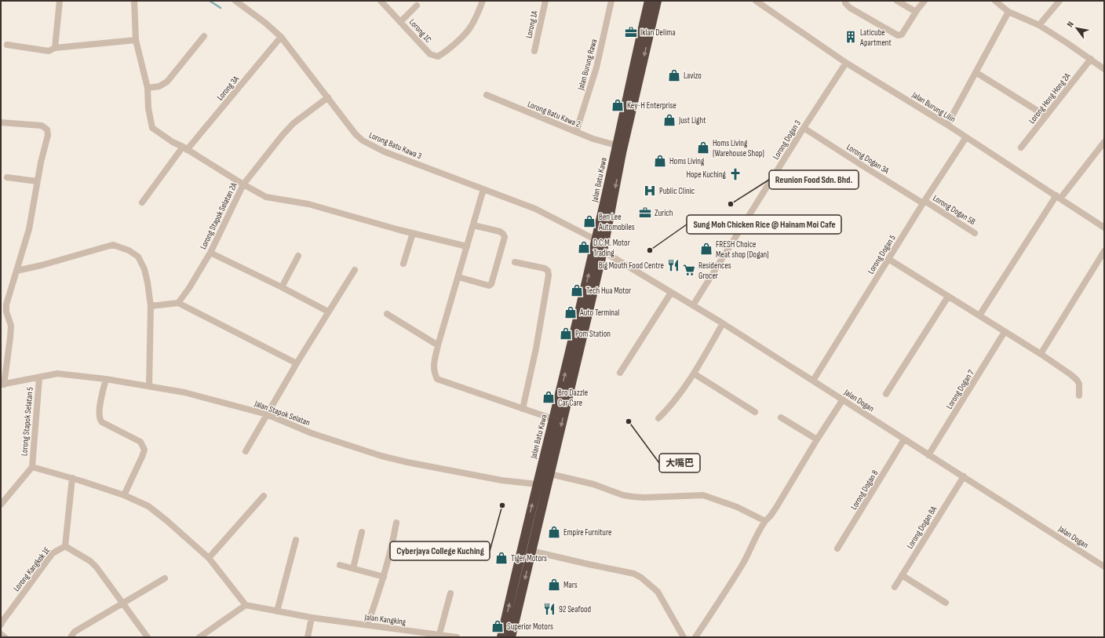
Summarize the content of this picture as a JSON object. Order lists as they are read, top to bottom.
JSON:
{
  "streets": {
    "highway": ["Jalan Batu Kawa"],
    "street": [
      "Lorong 1A",
      "Lorong 1C",
      "Jalan Burung Rawa",
      "Lorong 3A",
      "Lorong Hong Hong 2A",
      "Jalan Burung Lilin",
      "Lorong Batu Kawa 2",
      "Lorong Dogan 3",
      "Lorong Batu Kawa 3",
      "Lorong Dogan 3A",
      "Lorong Dogan 5B",
      "Lorong Stapok Selatan 2A",
      "Lorong Dogan 5",
      "Lorong Dogan 7",
      "Jalan Dogan",
      "Jalan Stapok Selatan",
      "Lorong Stapok Selatan 5",
      "Lorong Dogan 8",
      "Lorong Dogan 8A",
      "Lorong Kangkok 1E",
      "Jalan Kangking"
    ]
  },
  "crossings": [
    ["Jalan Burung Rawa", "Lorong Batu Kawa 2"],
    ["Lorong 3A", "Lorong Batu Kawa 3"],
    ["Jalan Burung Lilin", "Lorong Dogan 3"],
    ["Jalan Burung Lilin", "Lorong Dogan 5"],
    ["Lorong Batu Kawa 2", "Jalan Batu Kawa"],
    ["Lorong Dogan 3", "Lorong Dogan 3A"],
    ["Lorong Dogan 3", "Jalan Dogan"],
    ["Lorong Batu Kawa 3", "Jalan Batu Kawa"],
    ["Lorong Batu Kawa 3", "Lorong Stapok Selatan 2A"],
    ["Lorong Dogan 3A", "Lorong Dogan 5B"],
    ["Lorong Dogan 3A", "Lorong Dogan 5"],
    ["Jalan Batu Kawa", "Jalan Dogan"],
    ["Jalan Batu Kawa", "Jalan Stapok Selatan"],
    ["Lorong Dogan 5B", "Lorong Dogan 5"],
    ["Lorong Dogan 5", "Jalan Dogan"],
    ["Lorong Dogan 7", "Jalan Dogan"],
    ["Jalan Dogan", "Lorong Dogan 8"],
    ["Jalan Dogan", "Lorong Dogan 8A"],
    ["Jalan Stapok Selatan", "Lorong Stapok Selatan 5"]
  ],
  "places": {
    "office": ["Iklan Delima", "Zurich"],
    "building": ["Laticube Apartment"],
    "shop": [
      "Lavizo",
      "Key-H Enterprise",
      "Just Light",
      "Homs Living (Warehouse Shop)",
      "Homs Living",
      "Ben Lee Automobiles",
      "D.C.M. Motor Trading",
      "FRESH Choice Meat shop (Dogan)",
      "Tech Hua Motor",
      "Auto Terminal",
      "Pom Station",
      "Bro Dazzle Car Care",
      "Empire Furniture",
      "Tiger Motors",
      "Mars",
      "Superior Motors"
    ],
    "church": ["Hope Kuching"],
    "hospital": ["Public Clinic"],
    "other": [
      "Reunion Food Sdn. Bhd.",
      "Sung Moh Chicken Rice @ Hainam Moi Cafe",
      "大嘴巴",
      "Cyberjaya College Kuching"
    ],
    "restaurant": ["Big Mouth Food Centre", "92 Seafood"],
    "supermarket": ["Residences Grocer"]
  },
  "north": "top left"
}
